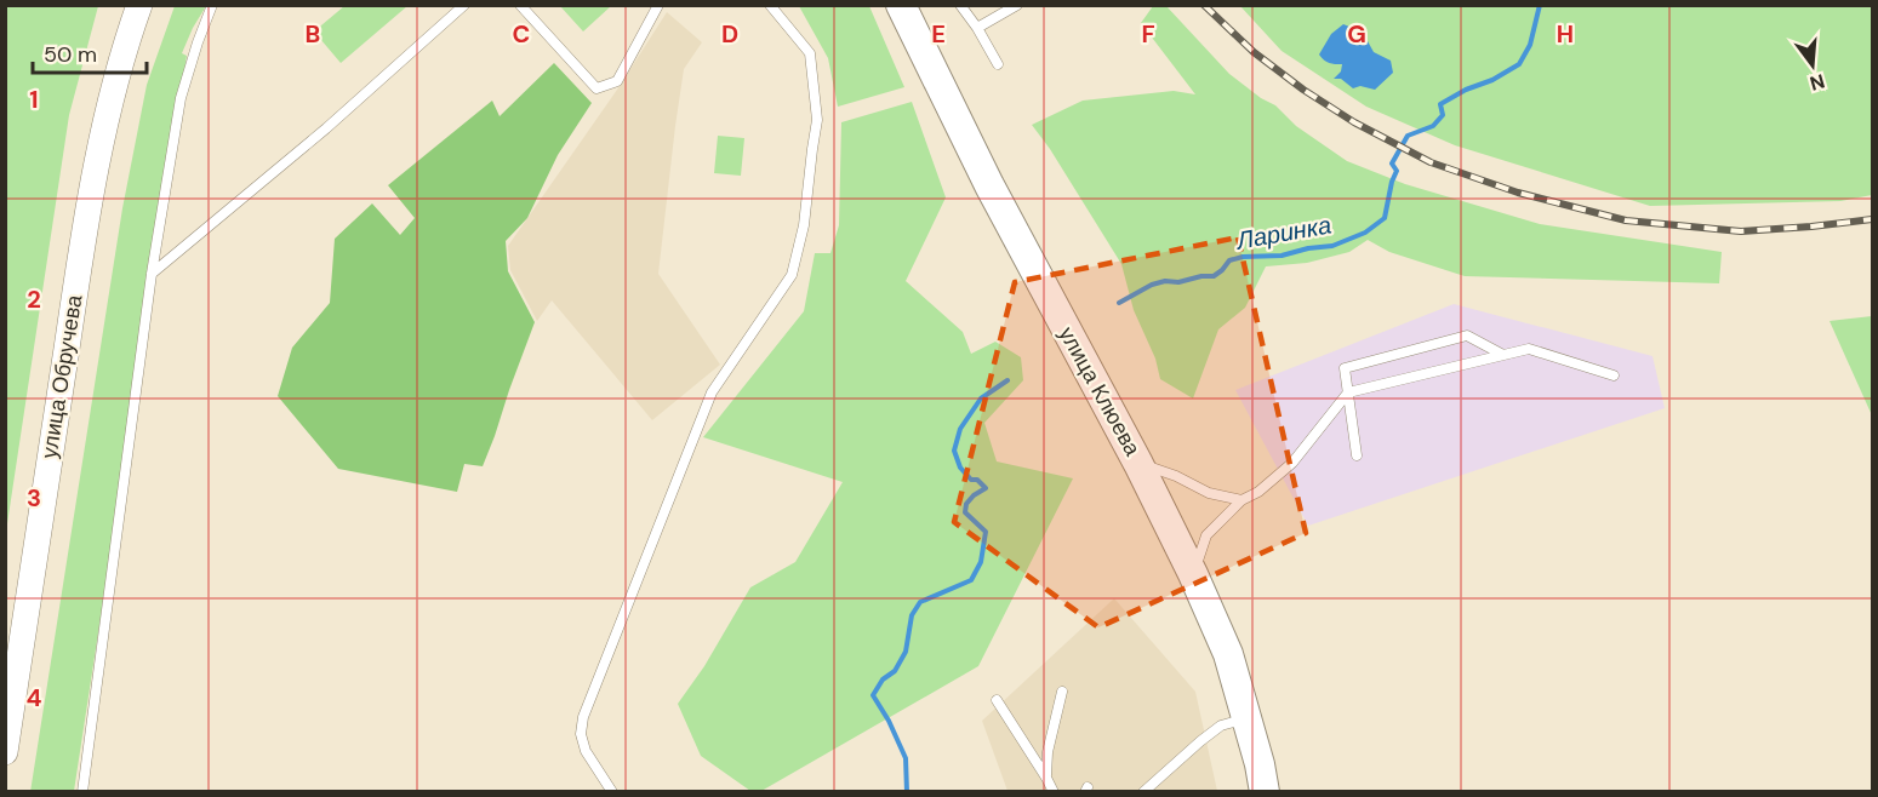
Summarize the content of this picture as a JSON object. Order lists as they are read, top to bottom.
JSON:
{
  "streets": {
    "main road": ["улица Клюева"],
    "street": ["улица Обручева"]
  },
  "water": ["Ларинка"],
  "scale_bar": "50 m",
  "north": "bottom",
  "grid": {
    "columns": [
      "B",
      "C",
      "D",
      "E",
      "F",
      "G",
      "H"
    ],
    "rows": [
      "1",
      "2",
      "3",
      "4"
    ]
  }
}
